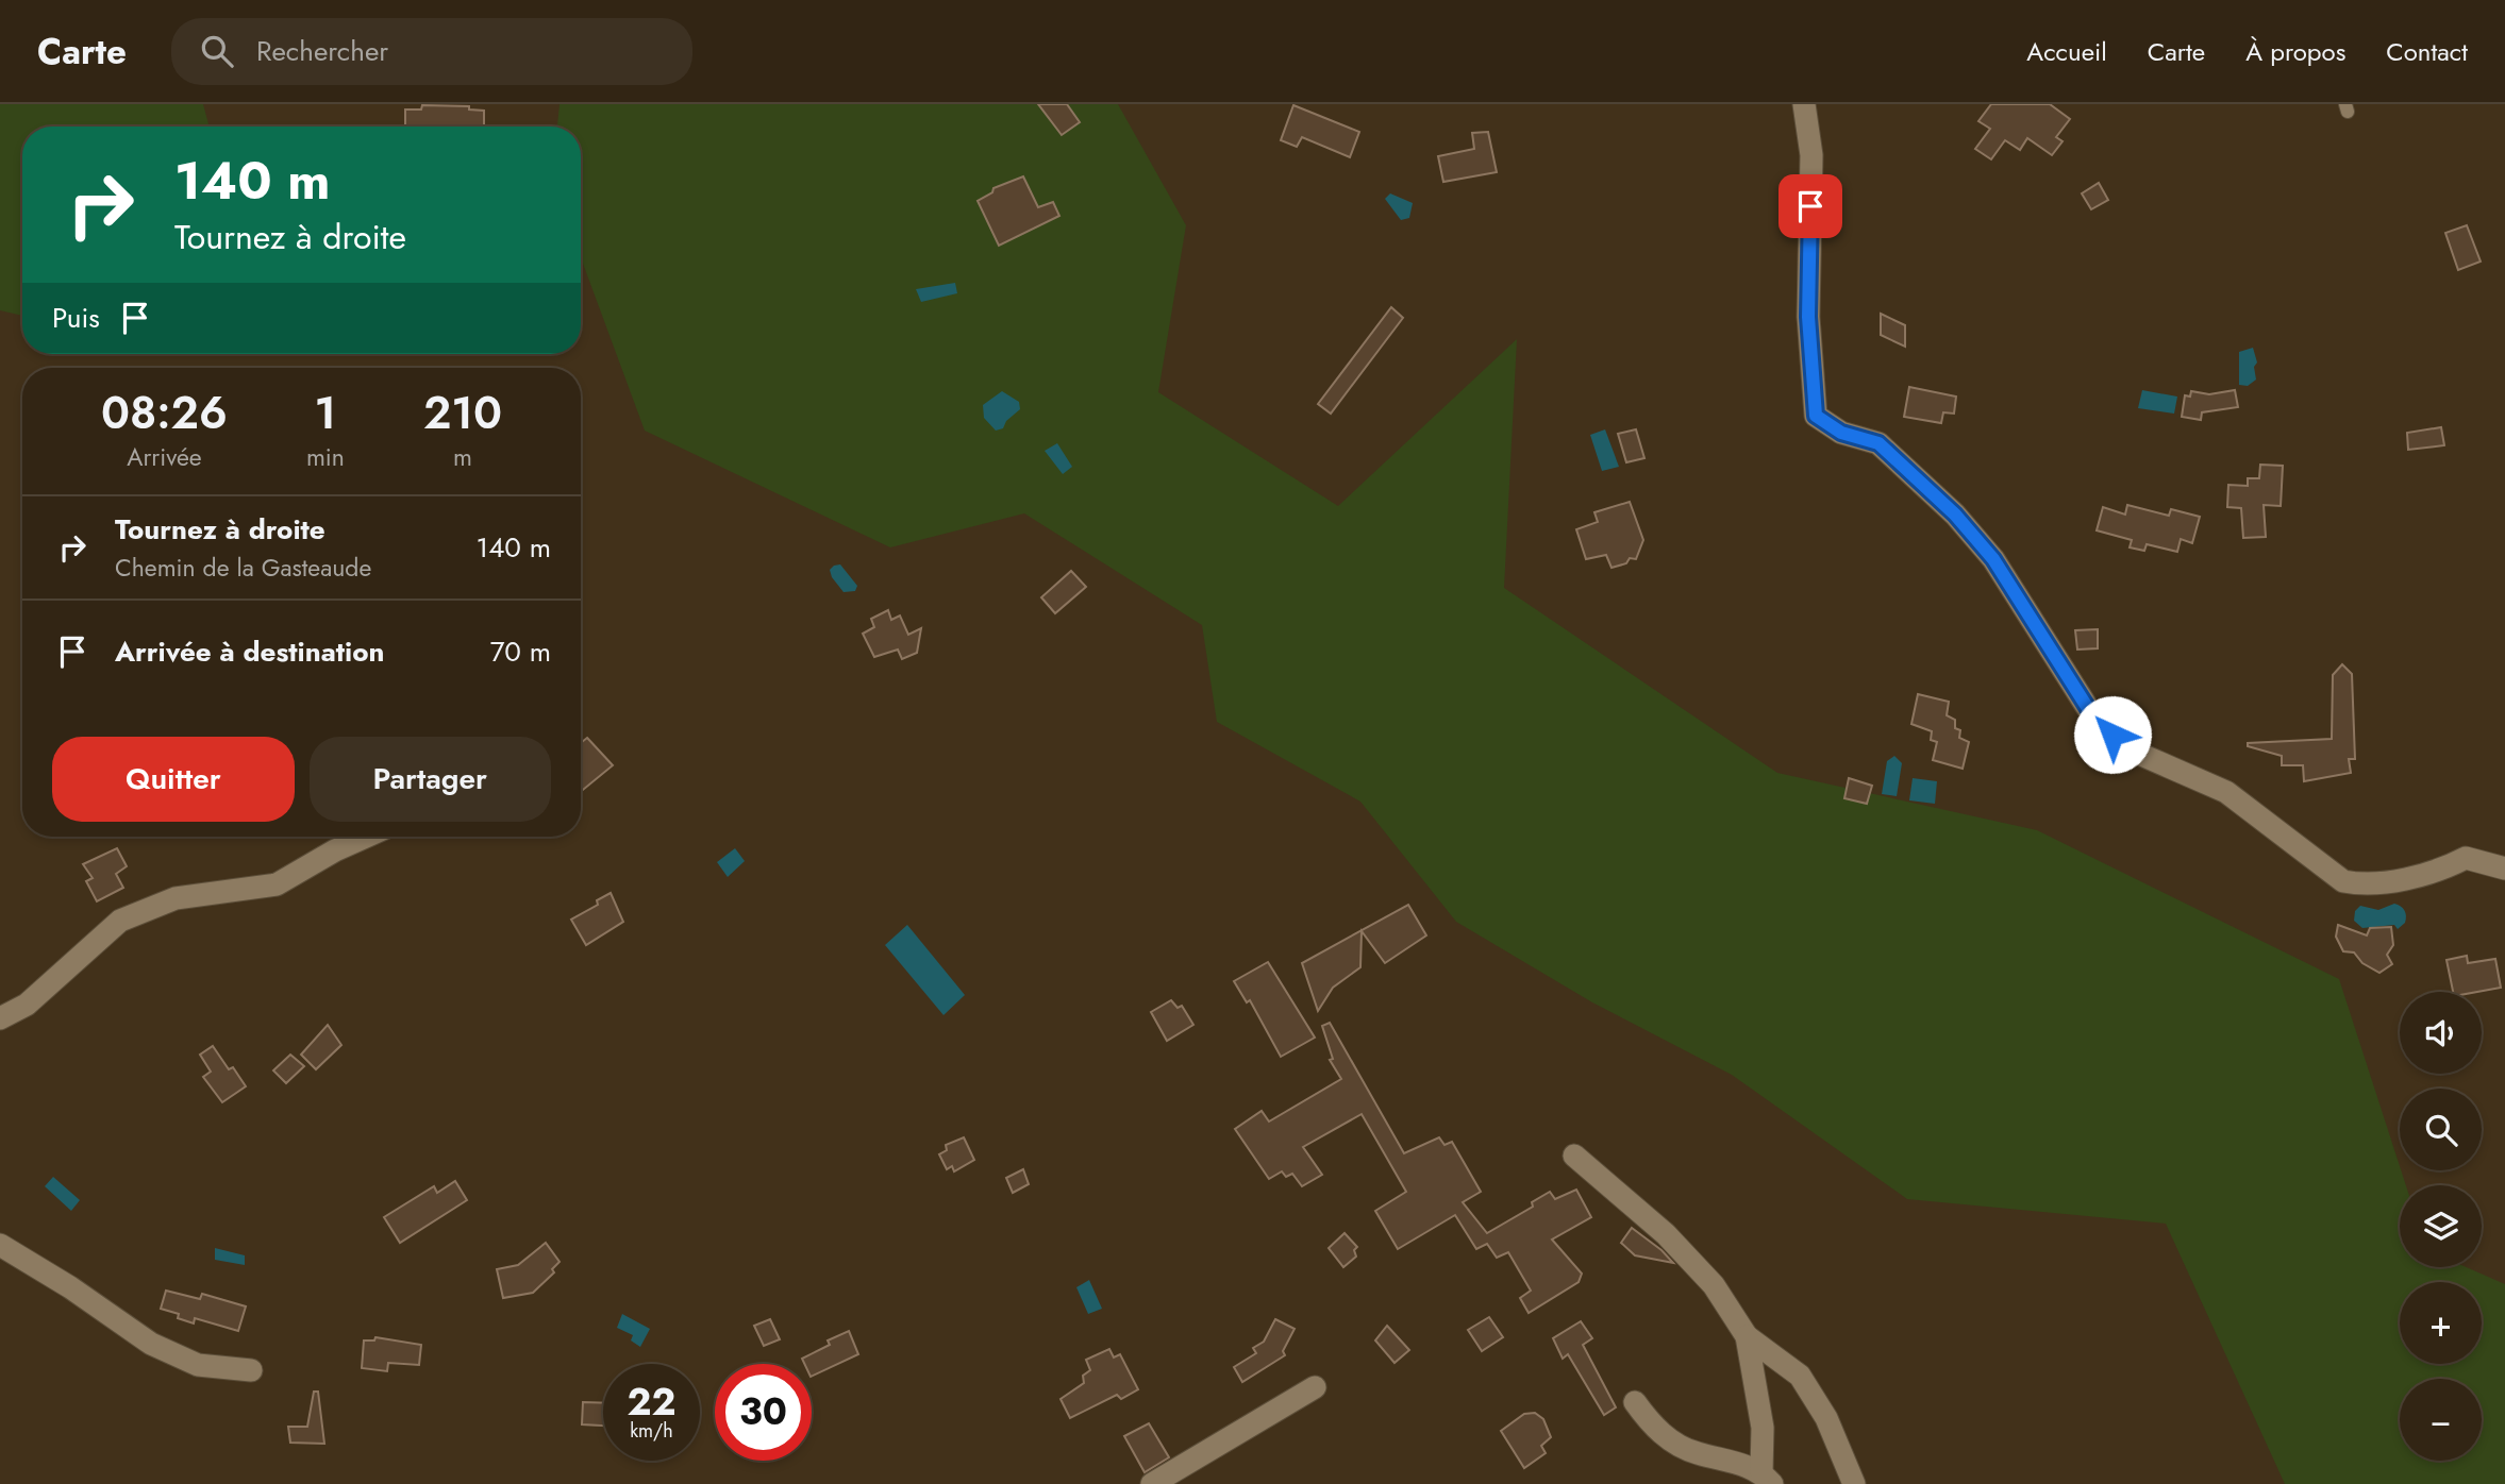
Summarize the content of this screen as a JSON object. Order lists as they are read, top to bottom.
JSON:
{
  "page": {
    "header": "Carte",
    "search": "Rechercher",
    "nav": [
      "Accueil",
      "Carte",
      "À propos",
      "Contact"
    ],
    "turn": ["140 m", "Tournez à droite"],
    "then": "Puis",
    "eta": [
      "08:26",
      "Arrivée",
      "1",
      "min",
      "210",
      "m"
    ],
    "list": [
      {
        "name": "Tournez à droite",
        "note": "Chemin de la Gasteaude",
        "value": "140 m"
      },
      {
        "name": "Arrivée à destination",
        "value": "70 m"
      }
    ],
    "buttons": ["Quitter", "Partager"],
    "map_buttons": ["+", "−"],
    "speed": "22 km/h",
    "limit": "30"
  }
}
